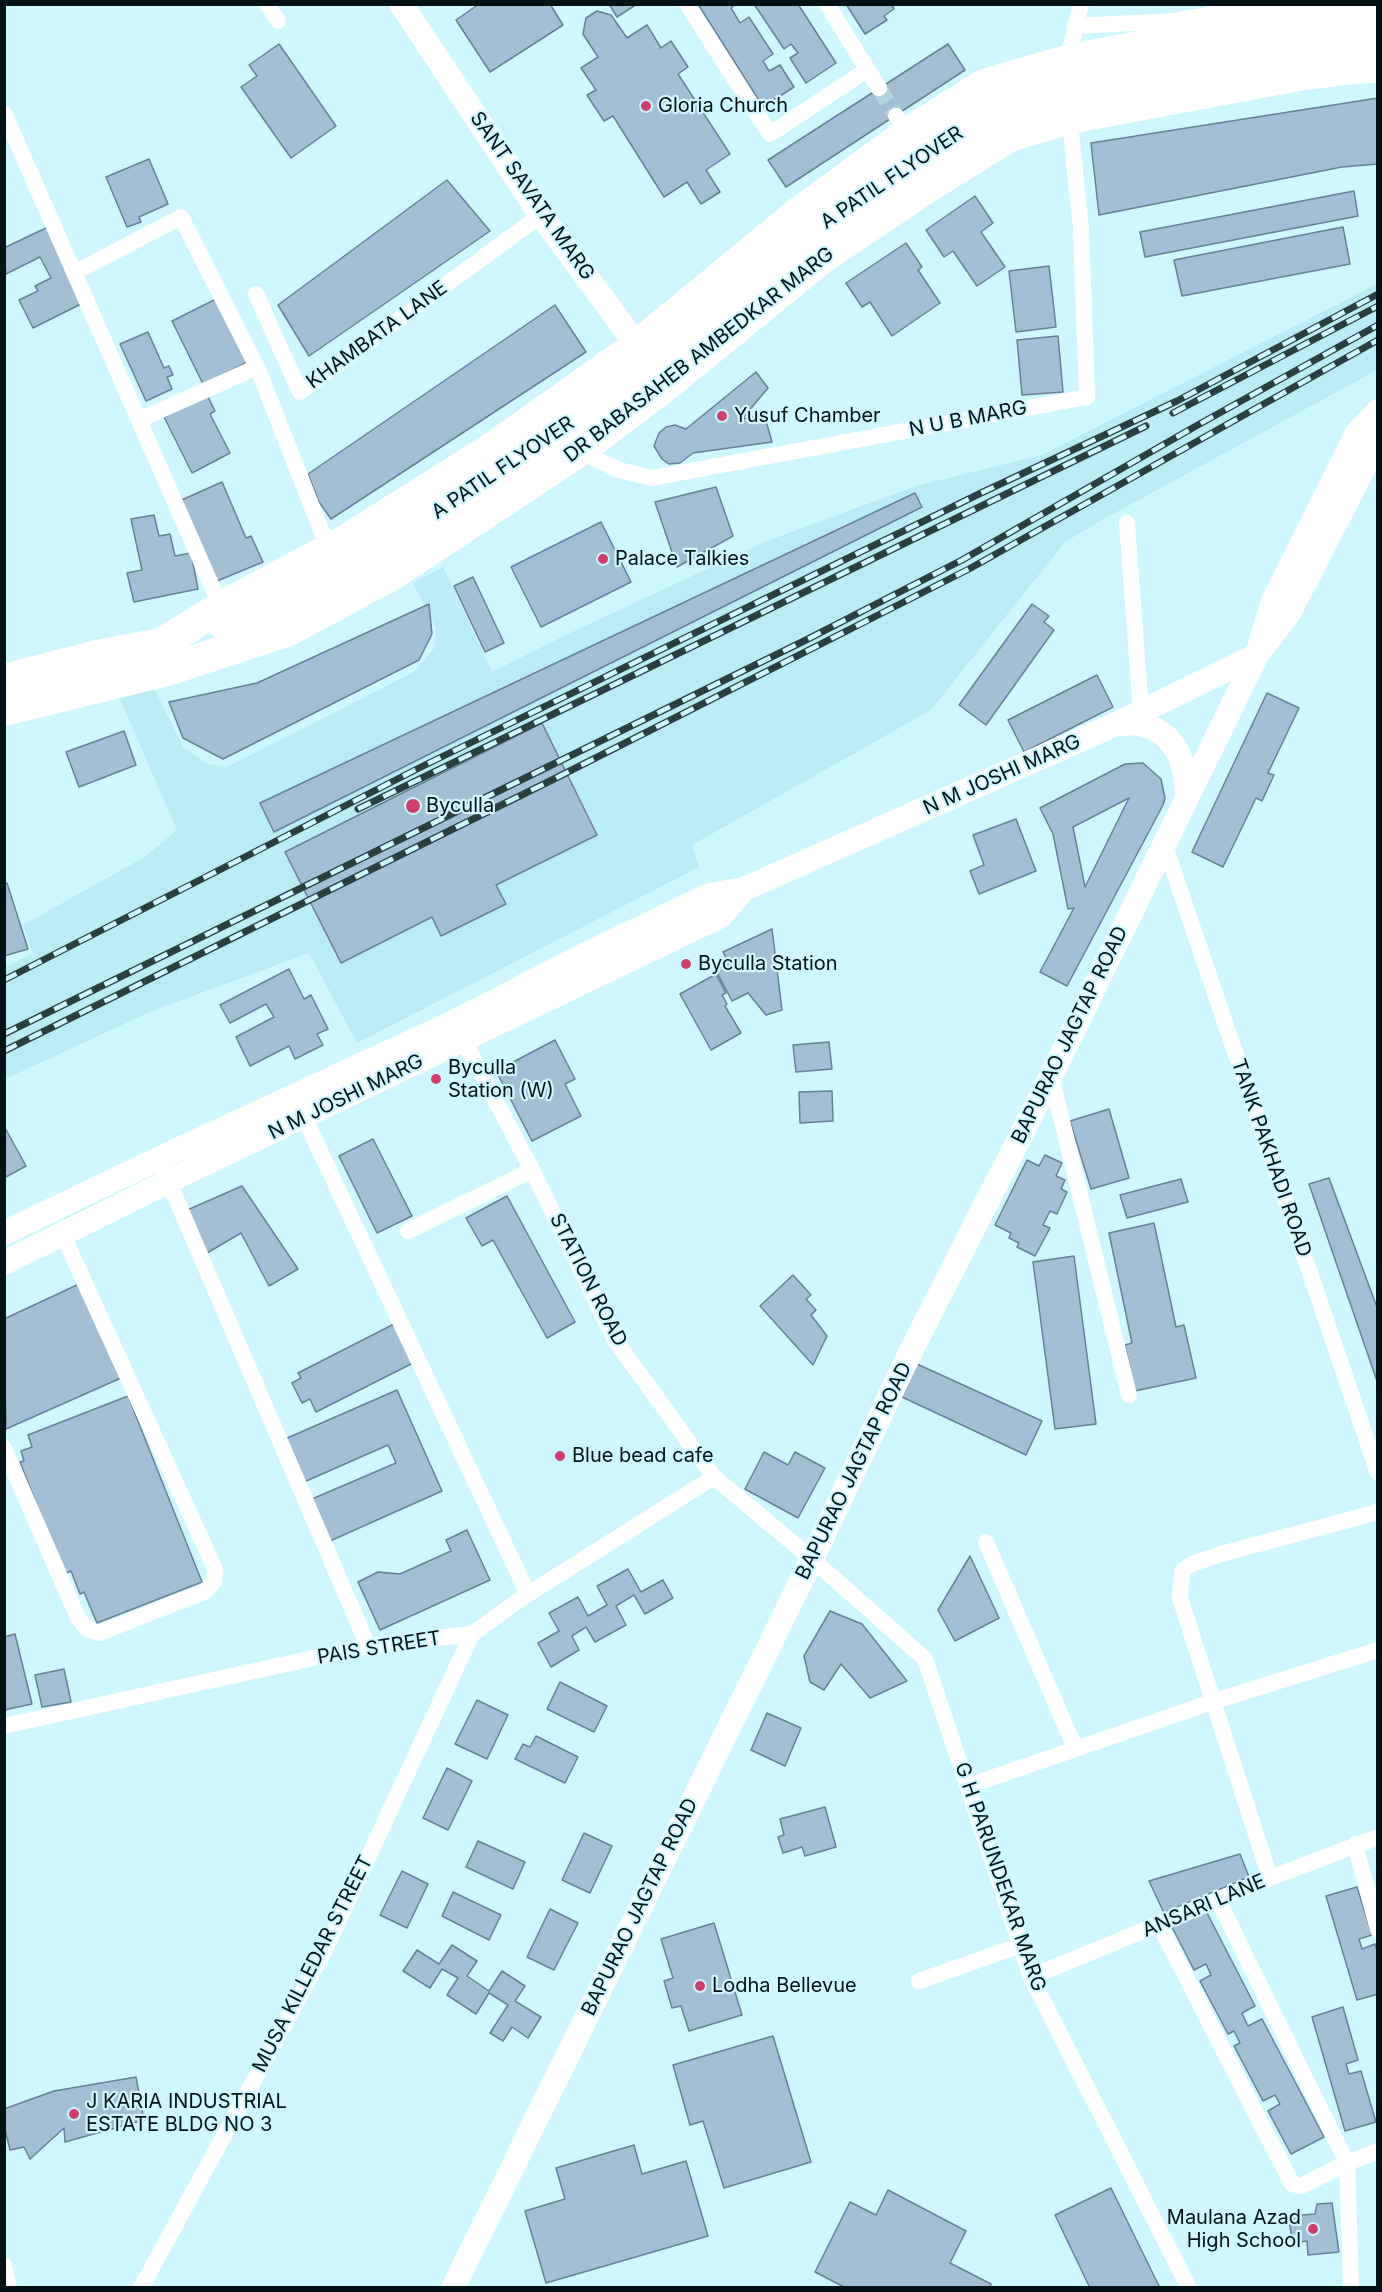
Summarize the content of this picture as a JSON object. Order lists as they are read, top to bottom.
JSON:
{
  "streets": {
    "highway": ["A PATIL FLYOVER", "DR BABASAHEB AMBEDKAR MARG"],
    "main road": ["SANT SAVATA MARG", "N M JOSHI MARG", "BAPURAO JAGTAP ROAD"],
    "street": [
      "KHAMBATA LANE",
      "N U B MARG",
      "TANK PAKHADI ROAD",
      "STATION ROAD",
      "PAIS STREET",
      "G H PARUNDEKAR MARG",
      "ANSARI LANE",
      "MUSA KILLEDAR STREET"
    ]
  },
  "crossings": [
    ["SANT SAVATA MARG", "KHAMBATA LANE"],
    ["SANT SAVATA MARG", "DR BABASAHEB AMBEDKAR MARG"],
    ["DR BABASAHEB AMBEDKAR MARG", "N U B MARG"],
    ["N M JOSHI MARG", "BAPURAO JAGTAP ROAD"],
    ["N M JOSHI MARG", "STATION ROAD"],
    ["BAPURAO JAGTAP ROAD", "TANK PAKHADI ROAD"],
    ["BAPURAO JAGTAP ROAD", "STATION ROAD"],
    ["BAPURAO JAGTAP ROAD", "G H PARUNDEKAR MARG"],
    ["STATION ROAD", "PAIS STREET"],
    ["STATION ROAD", "G H PARUNDEKAR MARG"],
    ["PAIS STREET", "MUSA KILLEDAR STREET"],
    ["G H PARUNDEKAR MARG", "ANSARI LANE"]
  ],
  "places": [
    "Gloria Church",
    "Yusuf Chamber",
    "Palace Talkies",
    "Byculla",
    "Byculla Station",
    "Byculla Station (W)",
    "Blue bead cafe",
    "Lodha Bellevue",
    "J KARIA INDUSTRIAL ESTATE BLDG NO 3",
    "Maulana Azad High School"
  ]
}
